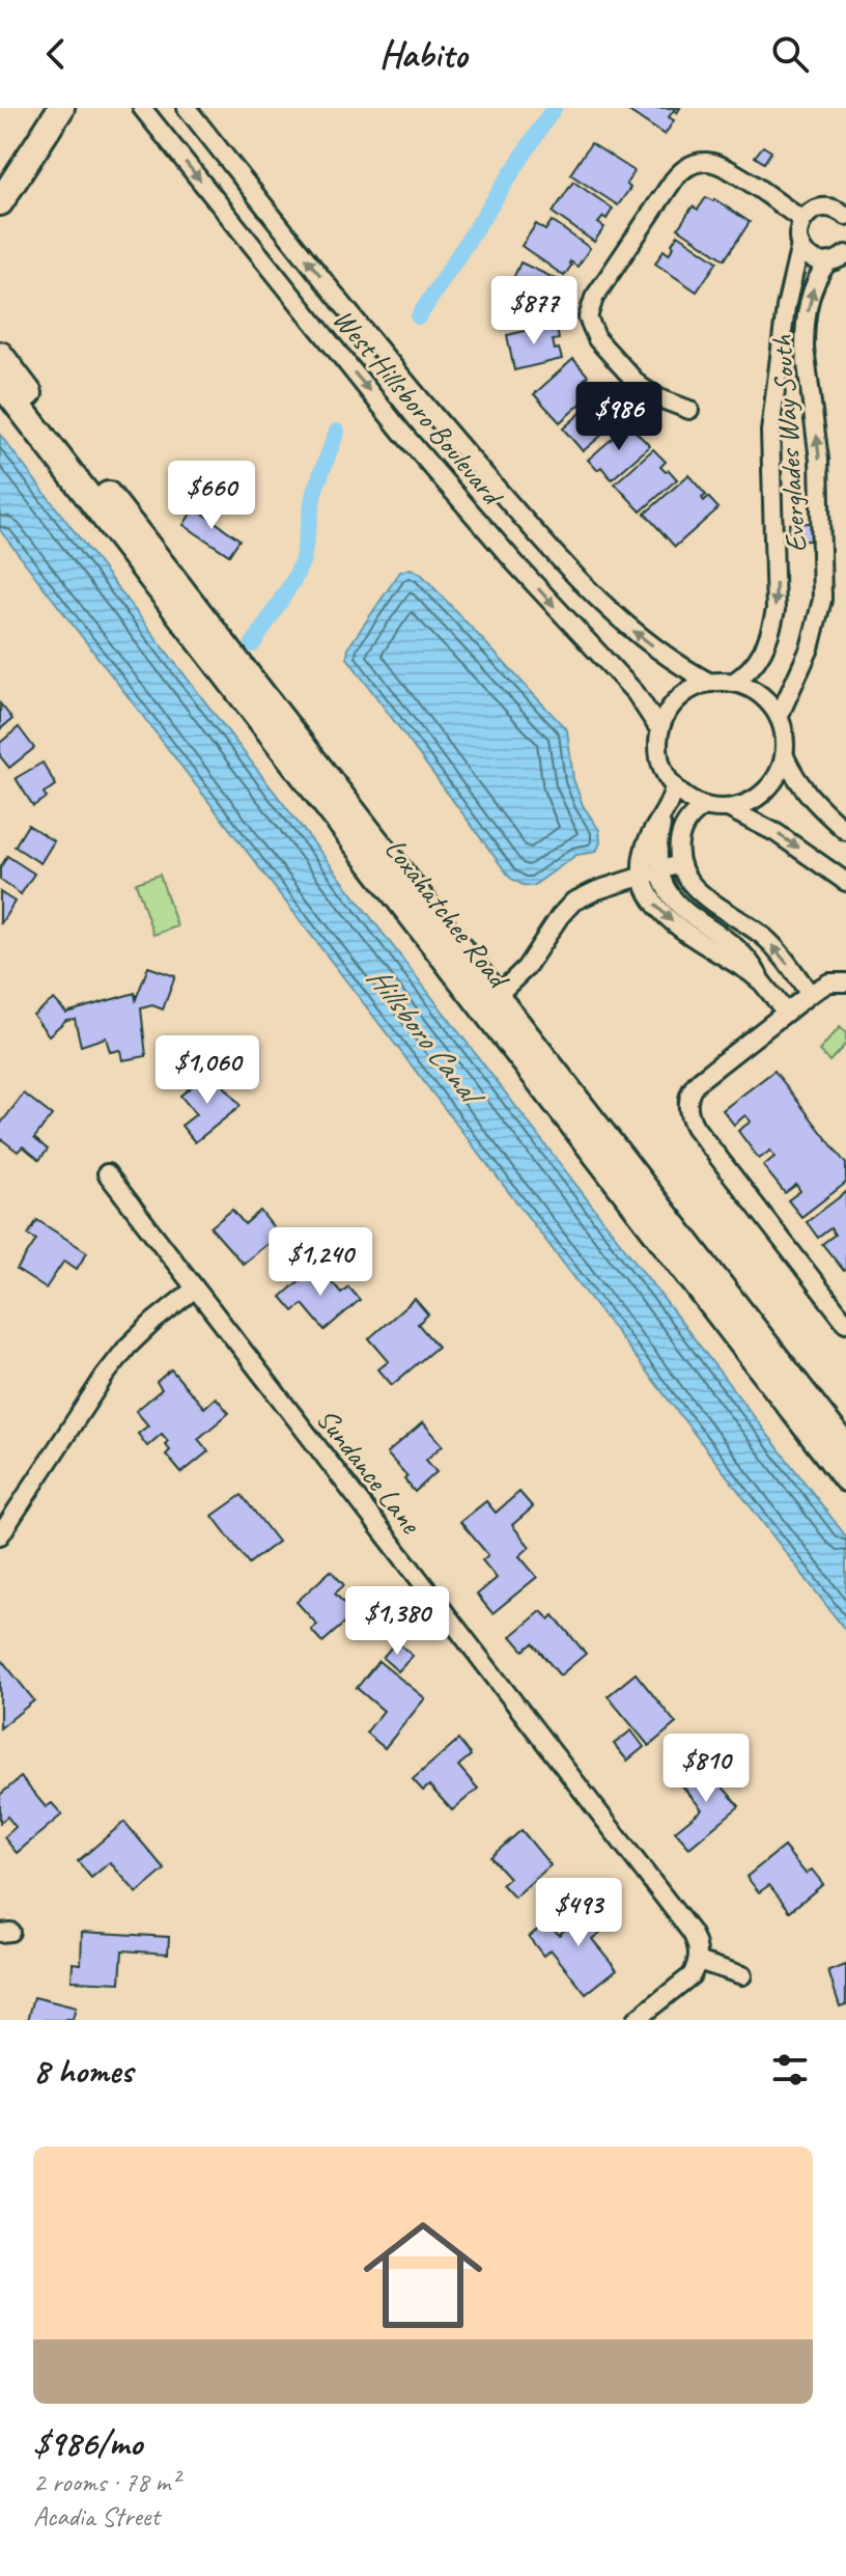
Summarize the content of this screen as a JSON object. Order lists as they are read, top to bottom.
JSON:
{
  "streets": {
    "main road": ["Loxahatchee Road"],
    "street": ["West Hillsboro Boulevard", "Everglades Way South", "Sundance Lane"]
  },
  "crossings": [
    ["West Hillsboro Boulevard", "Everglades Way South"]
  ],
  "water": ["Hillsboro Canal"],
  "page": {
    "header": "Habito",
    "price": [
      "$877",
      "$986",
      "$660",
      "$1,060",
      "$1,240",
      "$1,380",
      "$810",
      "$493"
    ],
    "heading": "8 homes",
    "list": [
      {
        "name": "$986/mo",
        "note": "2 rooms · 78 m² · Acadia Street"
      }
    ]
  }
}
